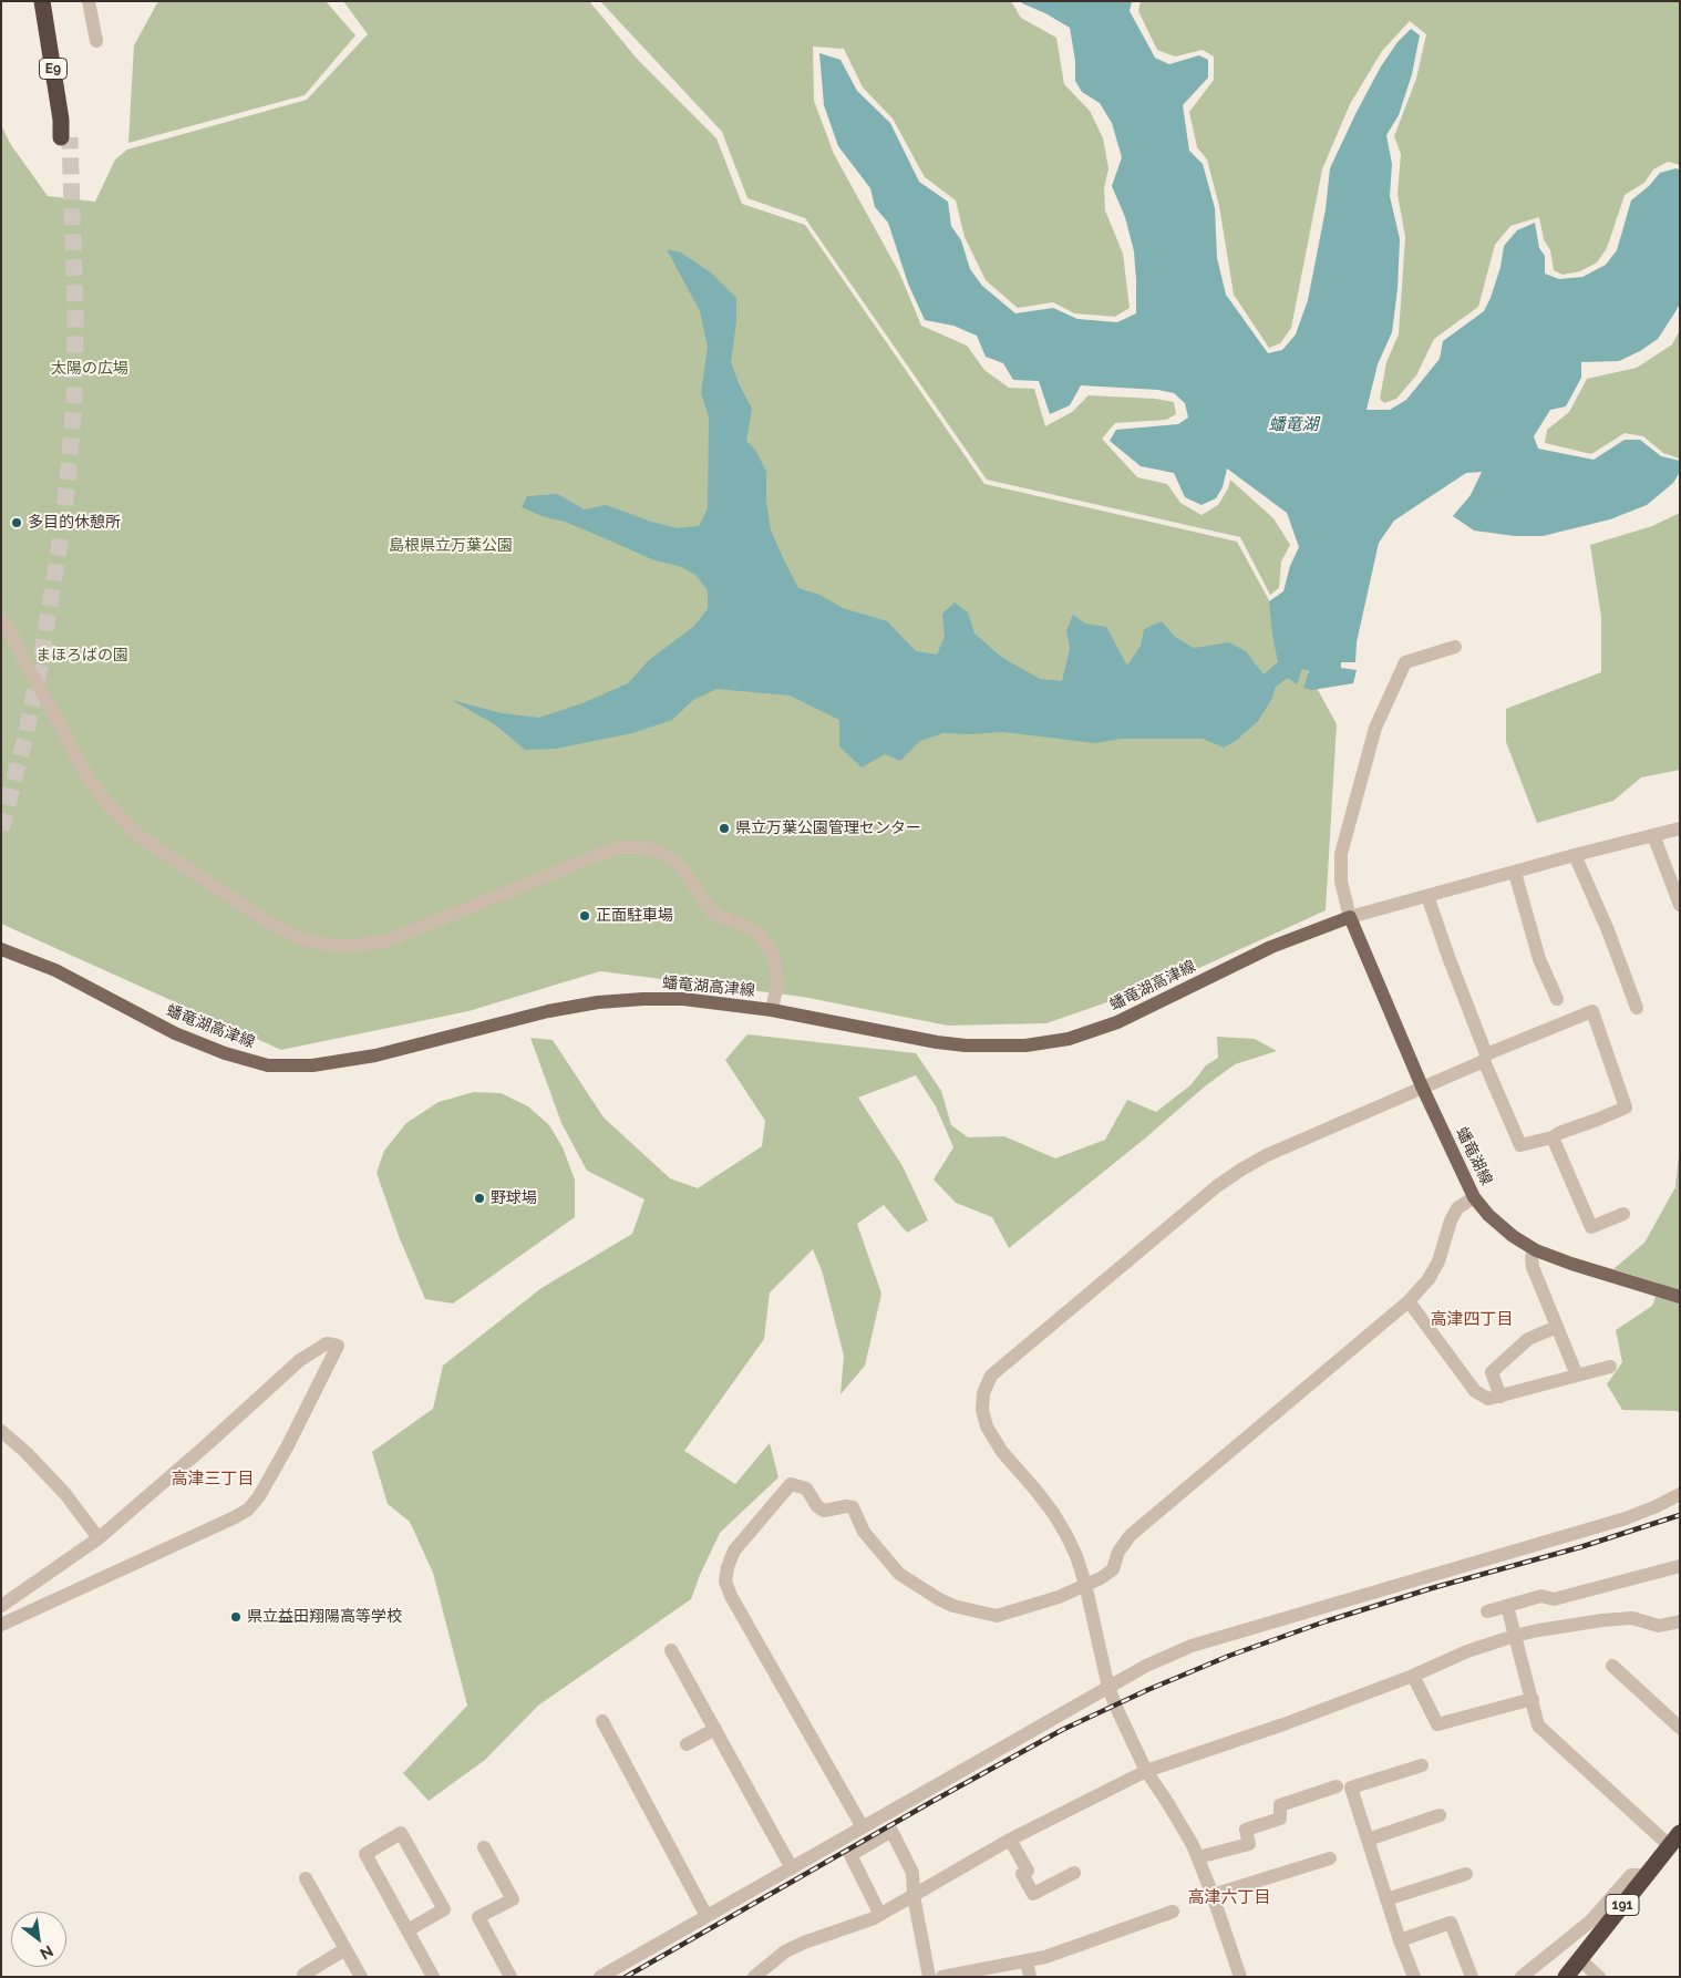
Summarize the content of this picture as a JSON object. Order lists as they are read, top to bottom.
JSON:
{
  "streets": {
    "highway": ["E9", "191"],
    "main road": ["蟠竜湖高津線", "蟠竜湖線"]
  },
  "crossings": [
    ["蟠竜湖高津線", "蟠竜湖線"]
  ],
  "districts": ["高津四丁目", "高津三丁目", "高津六丁目"],
  "water": ["蟠竜湖"],
  "parks": ["太陽の広場", "島根県立万葉公園", "まほろばの園"],
  "places": [
    "多目的休憩所",
    "県立万葉公園管理センター",
    "正面駐車場",
    "野球場",
    "県立益田翔陽高等学校"
  ],
  "north": "bottom right"
}
